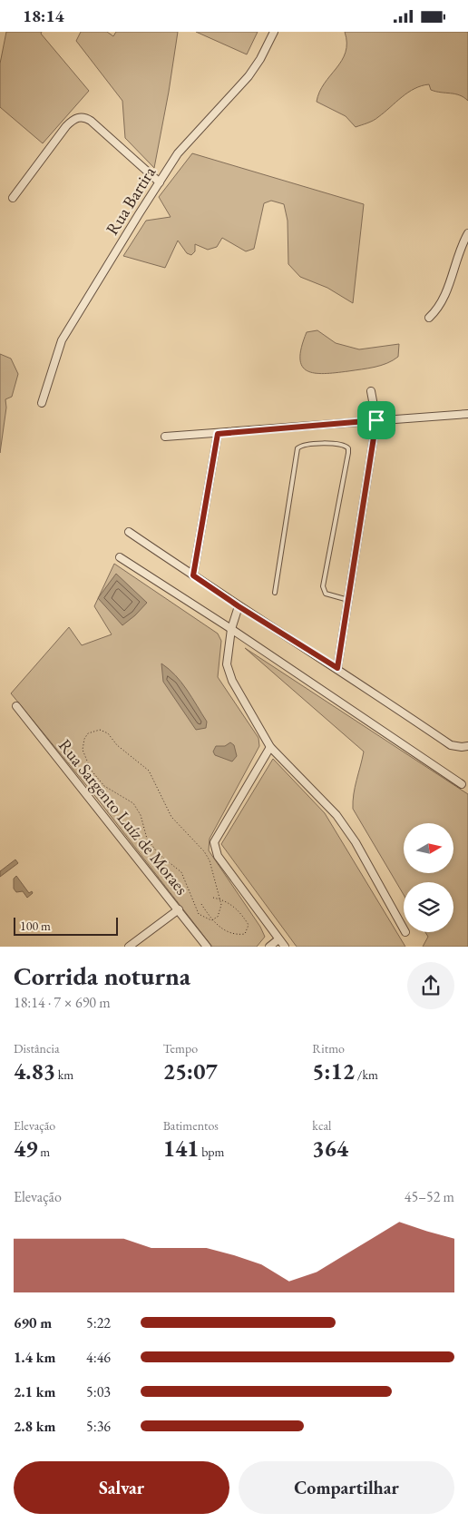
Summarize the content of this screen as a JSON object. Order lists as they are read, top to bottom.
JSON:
{
  "streets": {
    "street": ["Rua Bartira", "Rua Sargento Luíz de Moraes"]
  },
  "scale_bar": "100 m",
  "north": "right",
  "page": {
    "status": "18:14",
    "scale": "100 m",
    "heading": ["Corrida noturna", "18:14 · 7 × 690 m"],
    "stats": [
      ["Distância", "4.83 km"],
      ["Tempo", "25:07"],
      ["Ritmo", "5:12 /km"],
      ["Elevação", "49 m"],
      ["Batimentos", "141 bpm"],
      ["kcal", "364"]
    ],
    "chart": ["Elevação", "45–52 m"],
    "list": [
      {
        "name": "690 m",
        "note": "5:22"
      },
      {
        "name": "1.4 km",
        "note": "4:46"
      },
      {
        "name": "2.1 km",
        "note": "5:03"
      },
      {
        "name": "2.8 km",
        "note": "5:36"
      }
    ],
    "buttons": ["Salvar", "Compartilhar"]
  }
}
